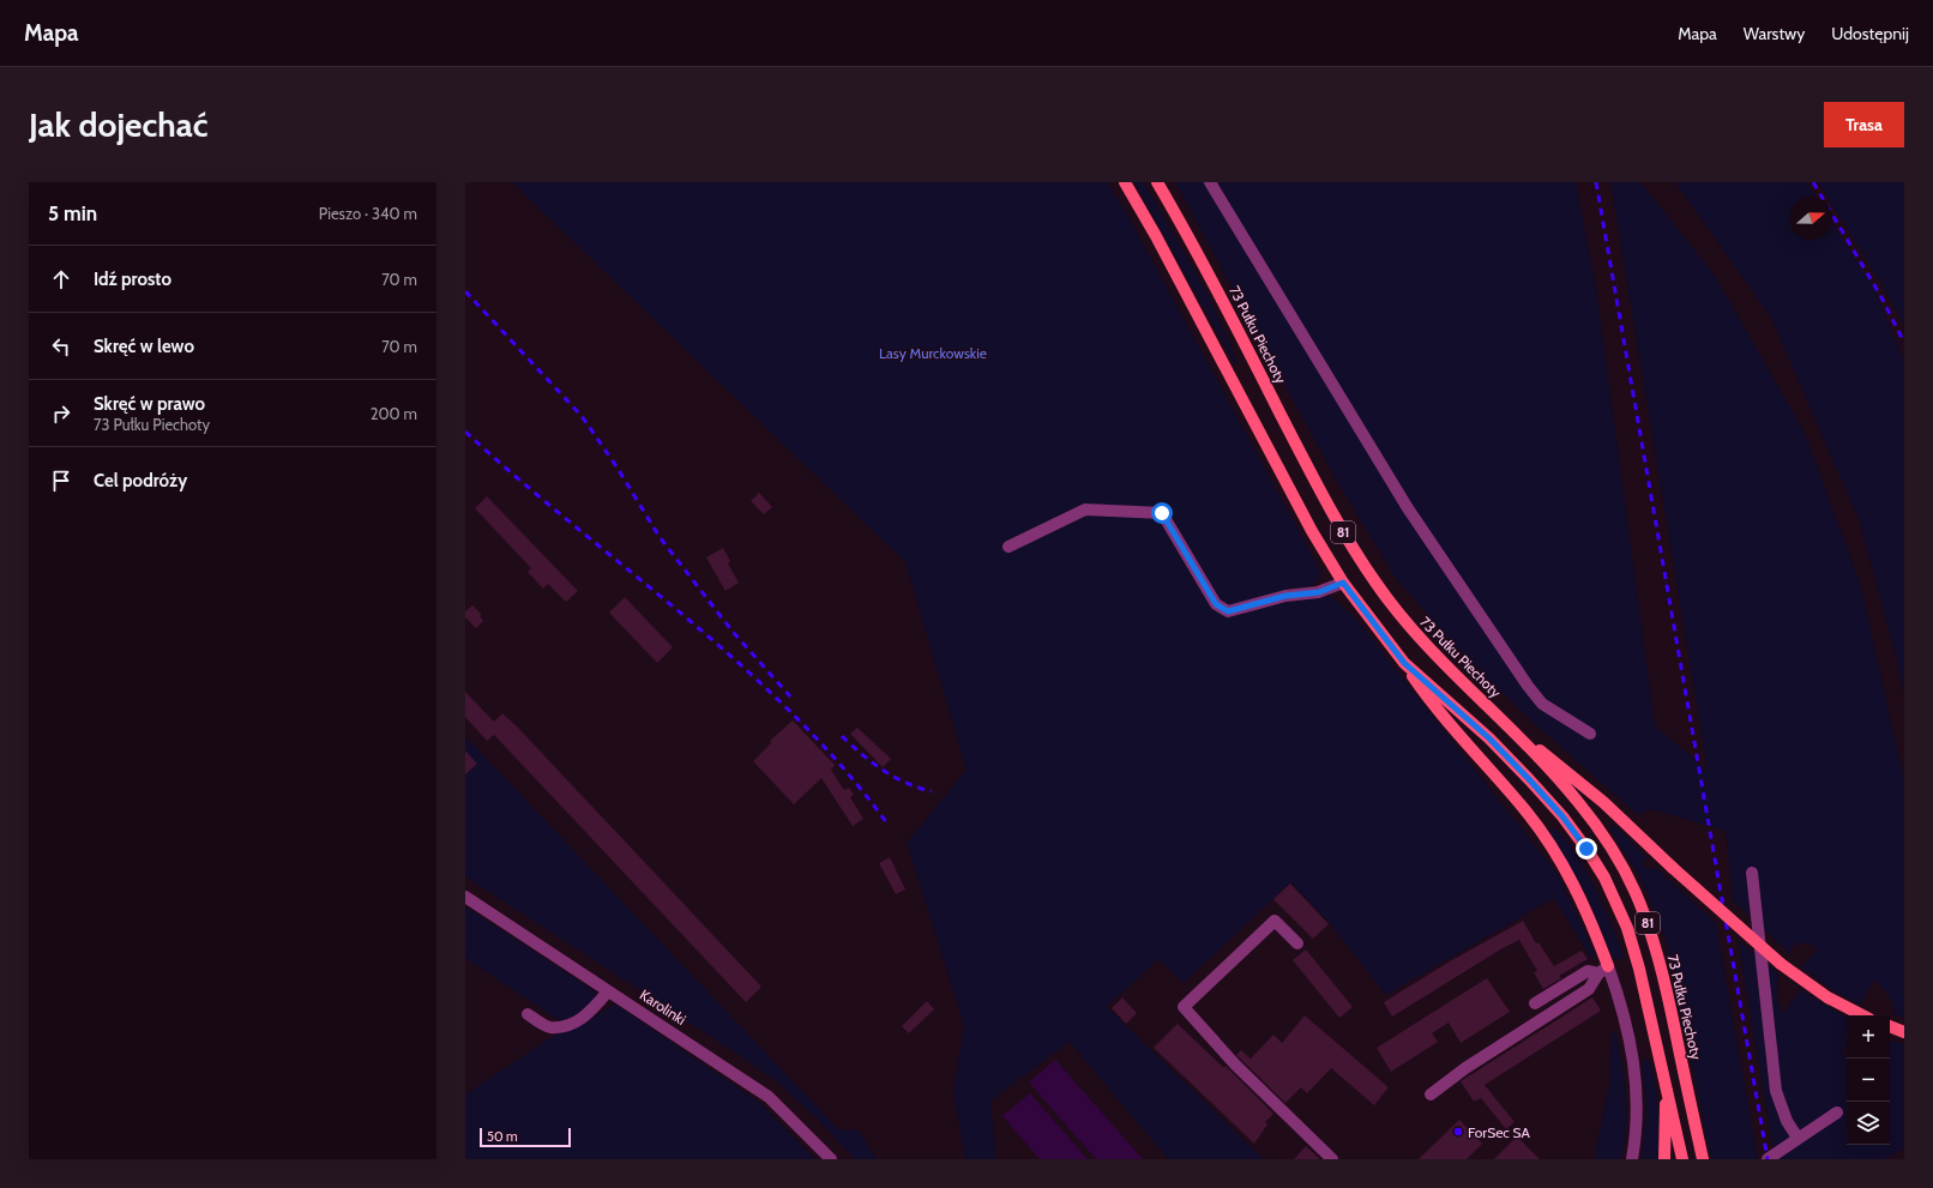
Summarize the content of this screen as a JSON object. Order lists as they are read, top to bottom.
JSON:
{
  "streets": {
    "main road": ["73 Pułku Piechoty", "81"],
    "street": ["Karolinki"]
  },
  "parks": ["Lasy Murckowskie"],
  "places": ["ForSec SA"],
  "scale_bar": "50 m",
  "north": "right",
  "page": {
    "header": "Mapa",
    "nav": ["Mapa", "Warstwy", "Udostępnij"],
    "buttons": "Trasa",
    "title": "Jak dojechać",
    "heading": ["5 min", "Pieszo · 340 m"],
    "list": [
      ["Idź prosto", "70 m"],
      ["Skręć w lewo", "70 m"],
      ["Skręć w prawo", "73 Pułku Piechoty", "200 m"],
      "Cel podróży"
    ],
    "map_buttons": ["+", "−"],
    "scale": "50 m"
  }
}
